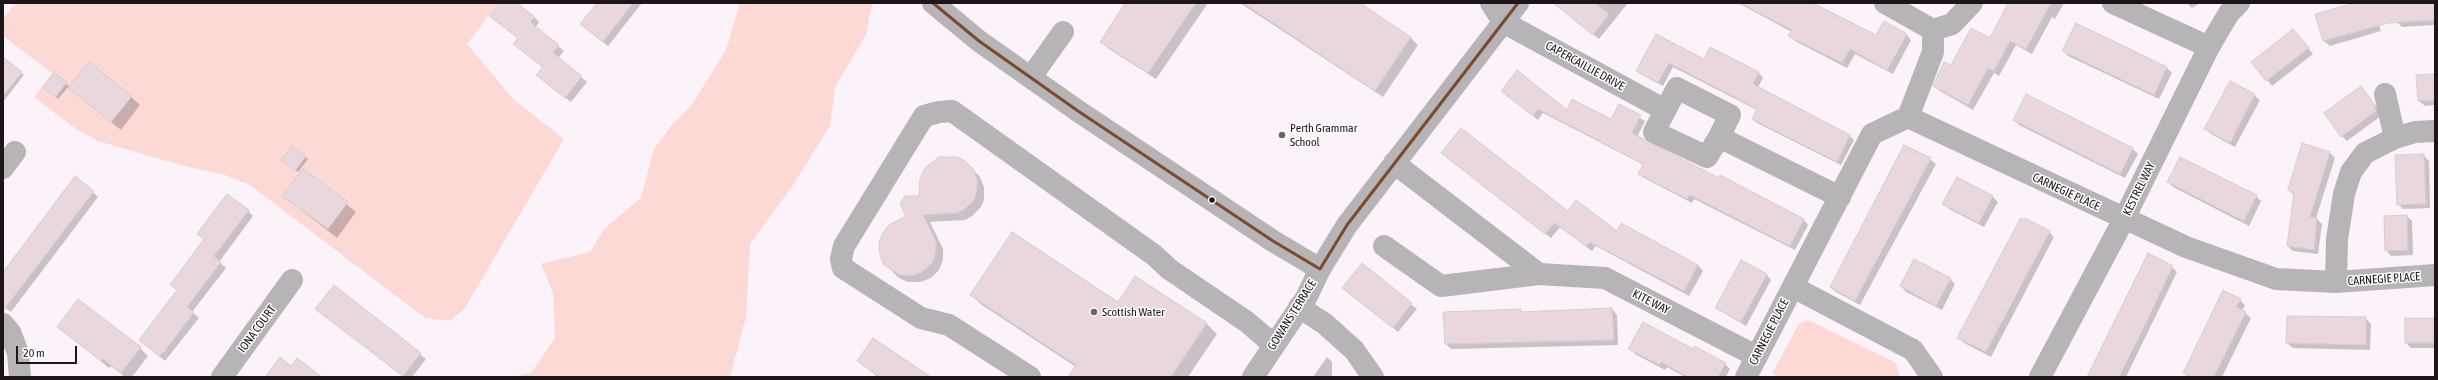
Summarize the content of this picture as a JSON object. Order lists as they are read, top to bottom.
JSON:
{
  "streets": {
    "street": [
      "CAPERCAILLIE DRIVE",
      "KESTREL WAY",
      "CARNEGIE PLACE",
      "KITE WAY",
      "GOWANS TERRACE",
      "IONA COURT"
    ]
  },
  "crossings": [
    ["CAPERCAILLIE DRIVE", "GOWANS TERRACE"],
    ["KESTREL WAY", "CARNEGIE PLACE"],
    ["CARNEGIE PLACE", "KITE WAY"]
  ],
  "places": ["Perth Grammar School", "Scottish Water"],
  "scale_bar": "20 m"
}
